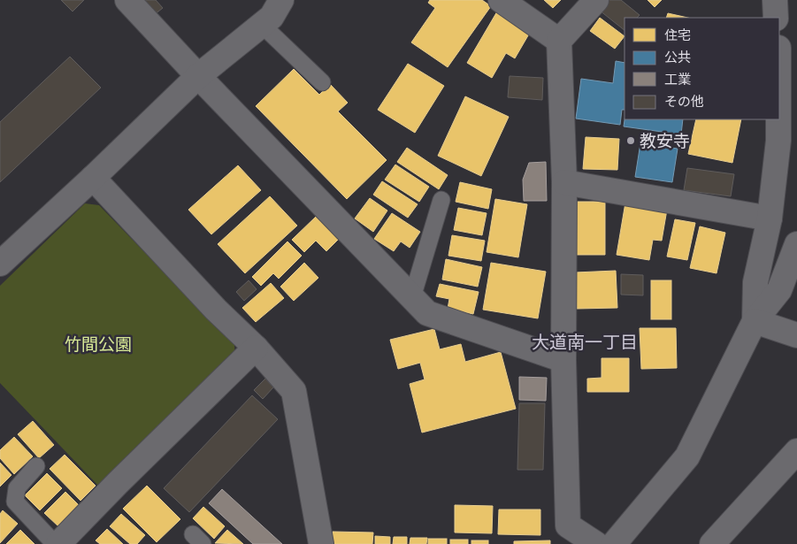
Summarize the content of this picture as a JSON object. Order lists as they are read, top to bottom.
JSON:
{
  "districts": ["大道南一丁目"],
  "parks": ["竹間公園"],
  "places": ["教安寺"],
  "legend": [
    "住宅",
    "公共",
    "工業",
    "その他"
  ]
}
